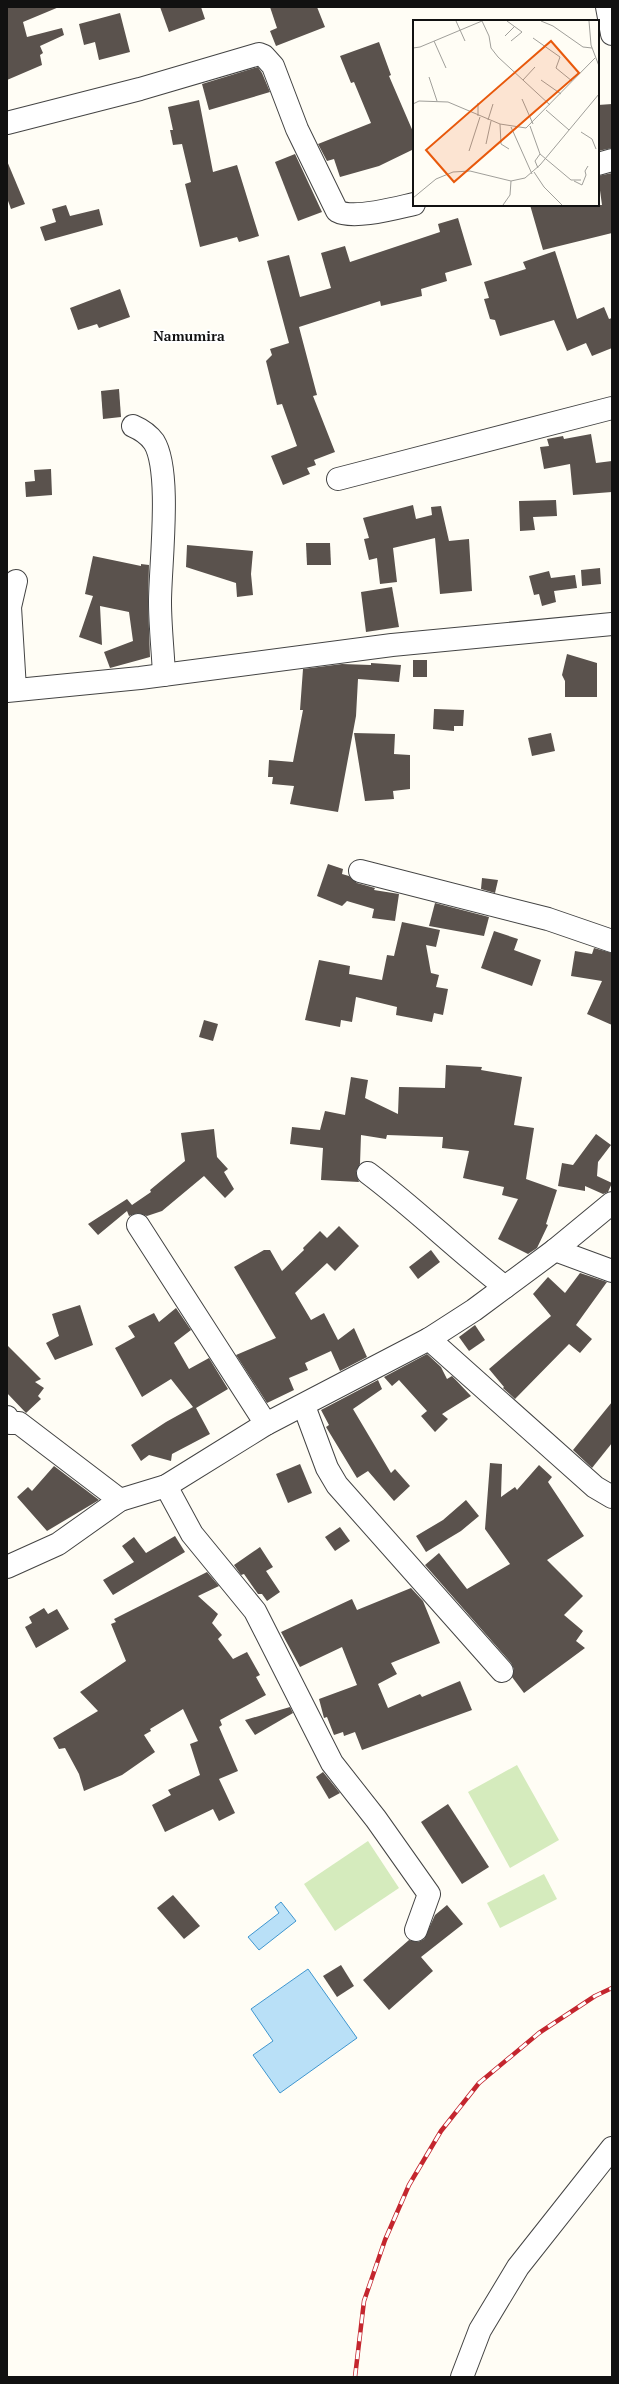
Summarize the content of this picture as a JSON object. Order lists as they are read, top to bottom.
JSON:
{
  "districts": ["Namumira"]
}
